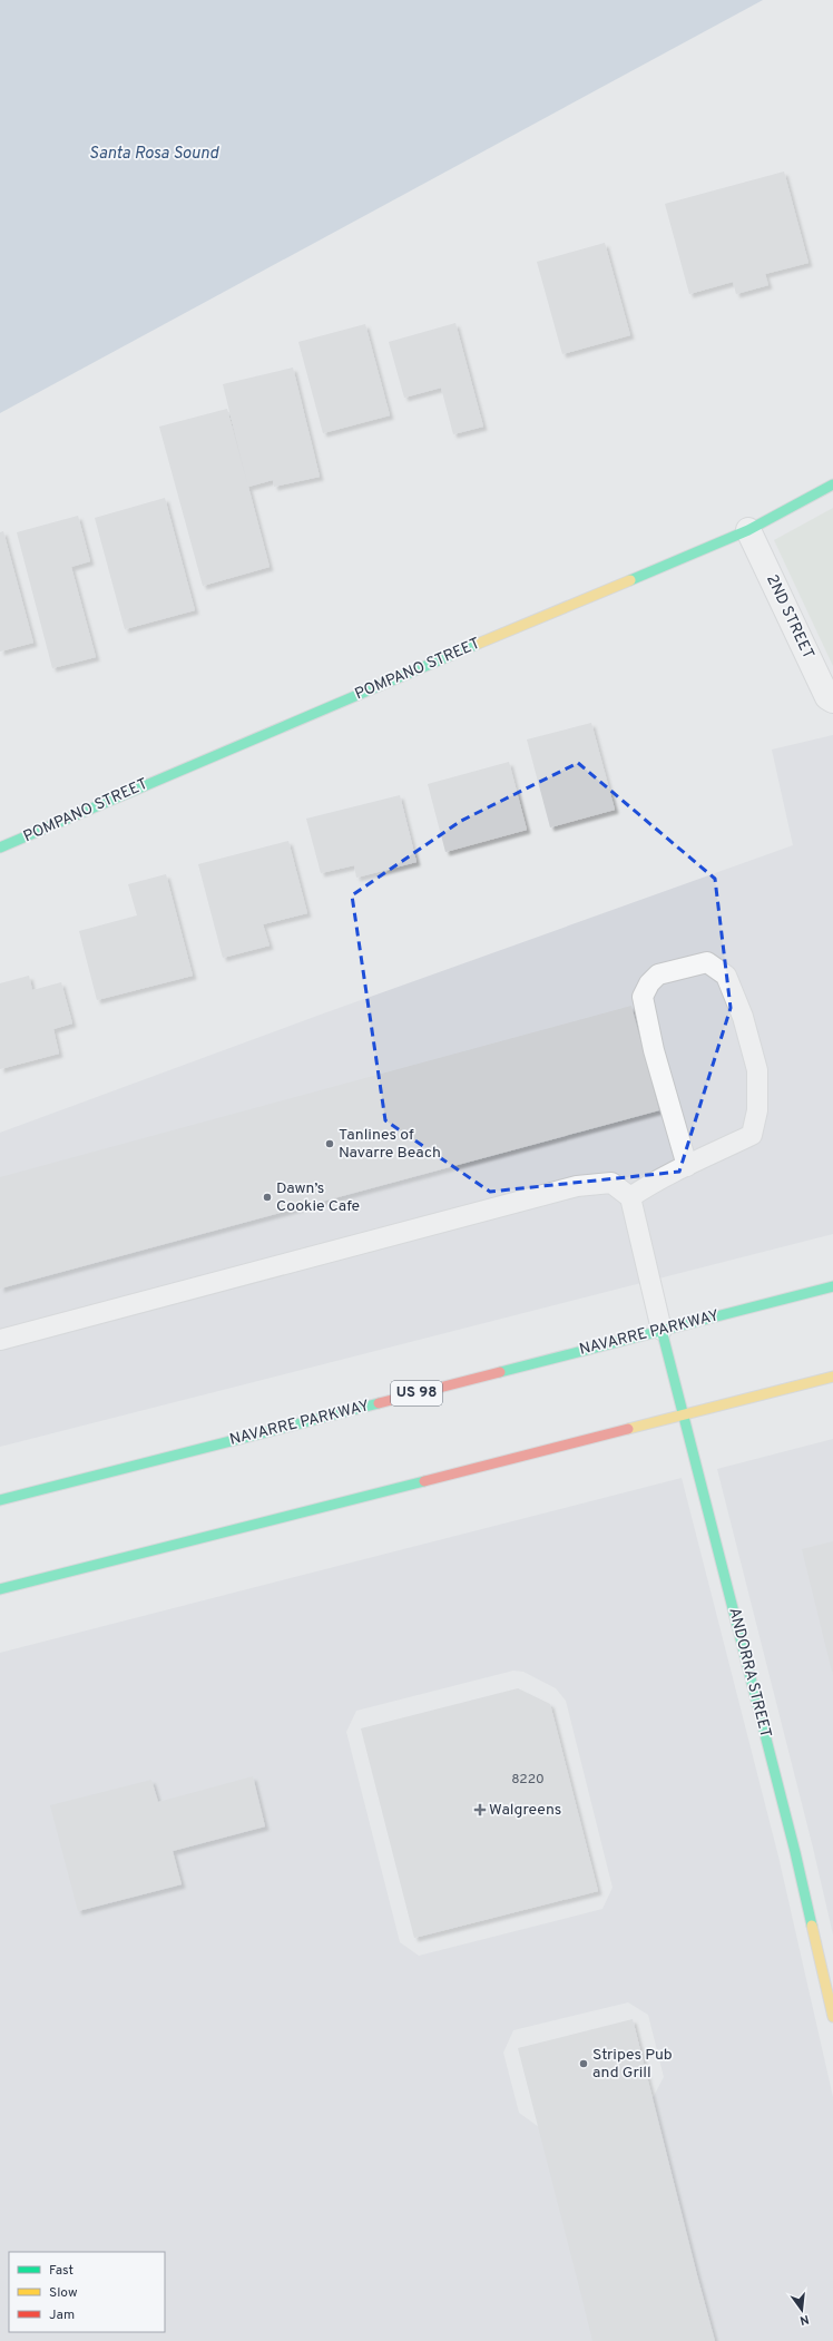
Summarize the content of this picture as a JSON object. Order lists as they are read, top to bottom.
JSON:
{
  "streets": {
    "main road": [
      "POMPANO STREET",
      "NAVARRE PARKWAY",
      "US 98",
      "ANDORRA STREET"
    ],
    "street": ["2ND STREET"]
  },
  "crossings": [
    ["2ND STREET", "POMPANO STREET"],
    ["NAVARRE PARKWAY", "ANDORRA STREET"]
  ],
  "water": ["Santa Rosa Sound"],
  "places": {
    "other": ["Tanlines of Navarre Beach", "Dawn’s Cookie Cafe", "Stripes Pub and Grill"],
    "health": ["Walgreens"]
  },
  "house_numbers": ["8220"],
  "legend": ["Fast", "Slow", "Jam"],
  "north": "bottom"
}
